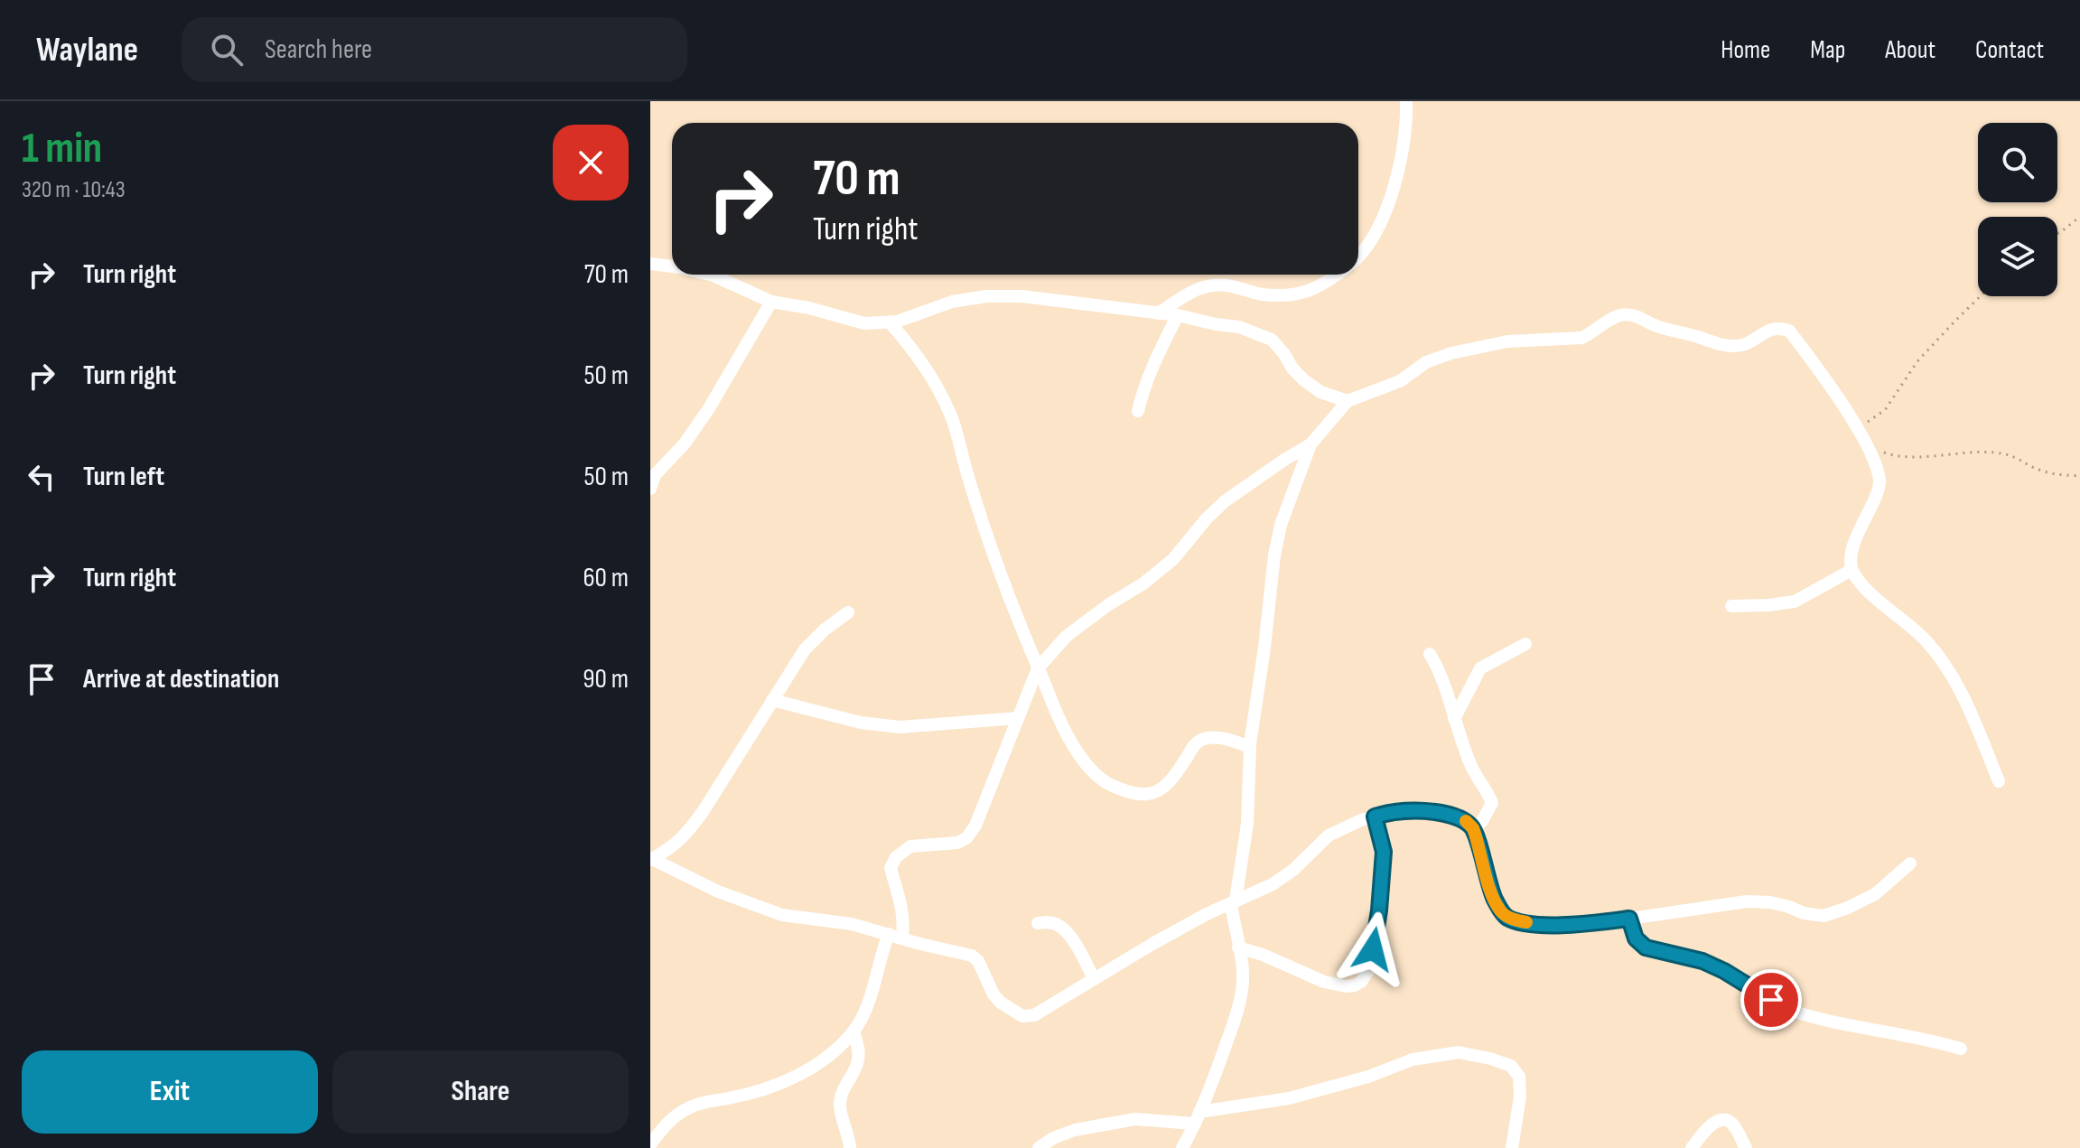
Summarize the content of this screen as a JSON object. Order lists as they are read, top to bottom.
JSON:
{
  "page": {
    "header": "Waylane",
    "search": "Search here",
    "nav": [
      "Home",
      "Map",
      "About",
      "Contact"
    ],
    "heading": ["1 min", "320 m · 10:43"],
    "turn": ["70 m", "Turn right"],
    "list": [
      {
        "name": "Turn right",
        "value": "70 m"
      },
      {
        "name": "Turn right",
        "value": "50 m"
      },
      {
        "name": "Turn left",
        "value": "50 m"
      },
      {
        "name": "Turn right",
        "value": "60 m"
      },
      {
        "name": "Arrive at destination",
        "value": "90 m"
      }
    ],
    "buttons": ["Exit", "Share"]
  }
}
